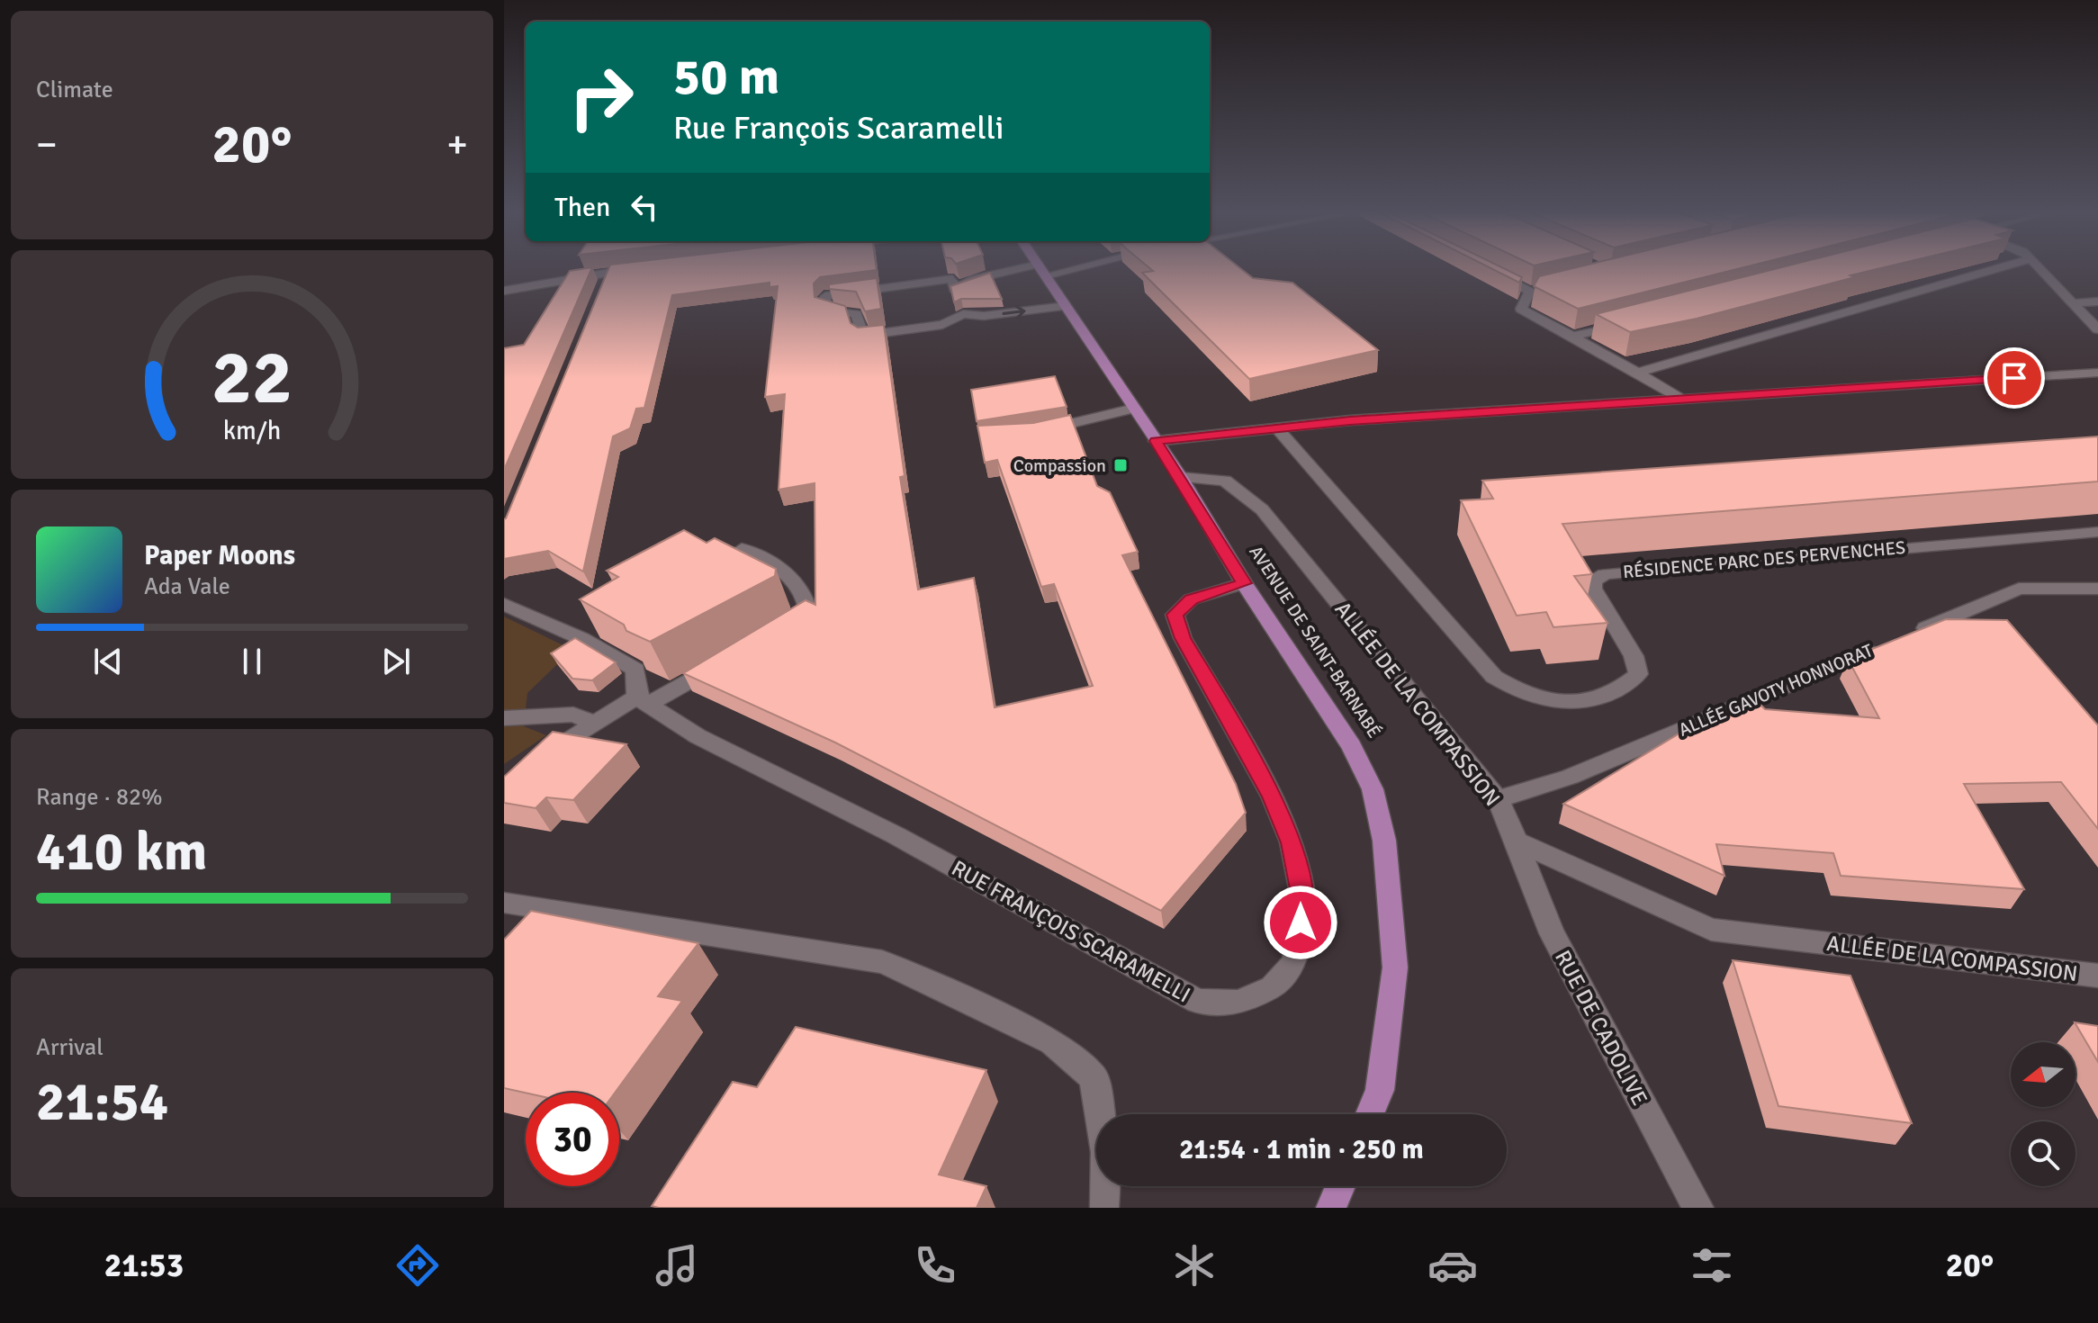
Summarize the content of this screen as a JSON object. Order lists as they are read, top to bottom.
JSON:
{
  "streets": {
    "main road": ["AVENUE DE SAINT-BARNABÉ"],
    "street": [
      "RÉSIDENCE PARC DES PERVENCHES",
      "ALLÉE GAVOTY HONNORAT",
      "ALLÉE DE LA COMPASSION",
      "RUE FRANÇOIS SCARAMELLI",
      "RUE DE CADOLIVE"
    ]
  },
  "crossings": [
    ["AVENUE DE SAINT-BARNABÉ", "ALLÉE DE LA COMPASSION"],
    ["AVENUE DE SAINT-BARNABÉ", "RUE FRANÇOIS SCARAMELLI"],
    ["ALLÉE GAVOTY HONNORAT", "ALLÉE DE LA COMPASSION"],
    ["ALLÉE DE LA COMPASSION", "RUE DE CADOLIVE"]
  ],
  "places": {
    "transit": ["Compassion"]
  },
  "north": "left",
  "page": {
    "tile": [
      "Climate",
      ["Range · 82%", "410 km"],
      ["Arrival", "21:54"]
    ],
    "turn": ["50 m", "Rue François Scaramelli"],
    "heat": ["−", "20°", "+"],
    "then": "Then",
    "song": ["Paper Moons", "Ada Vale"],
    "limit": "30",
    "trip": "21:54 · 1 min · 250 m",
    "tabs": ["21:53", "20°"],
    "gauge": ["22", "km/h"]
  }
}
